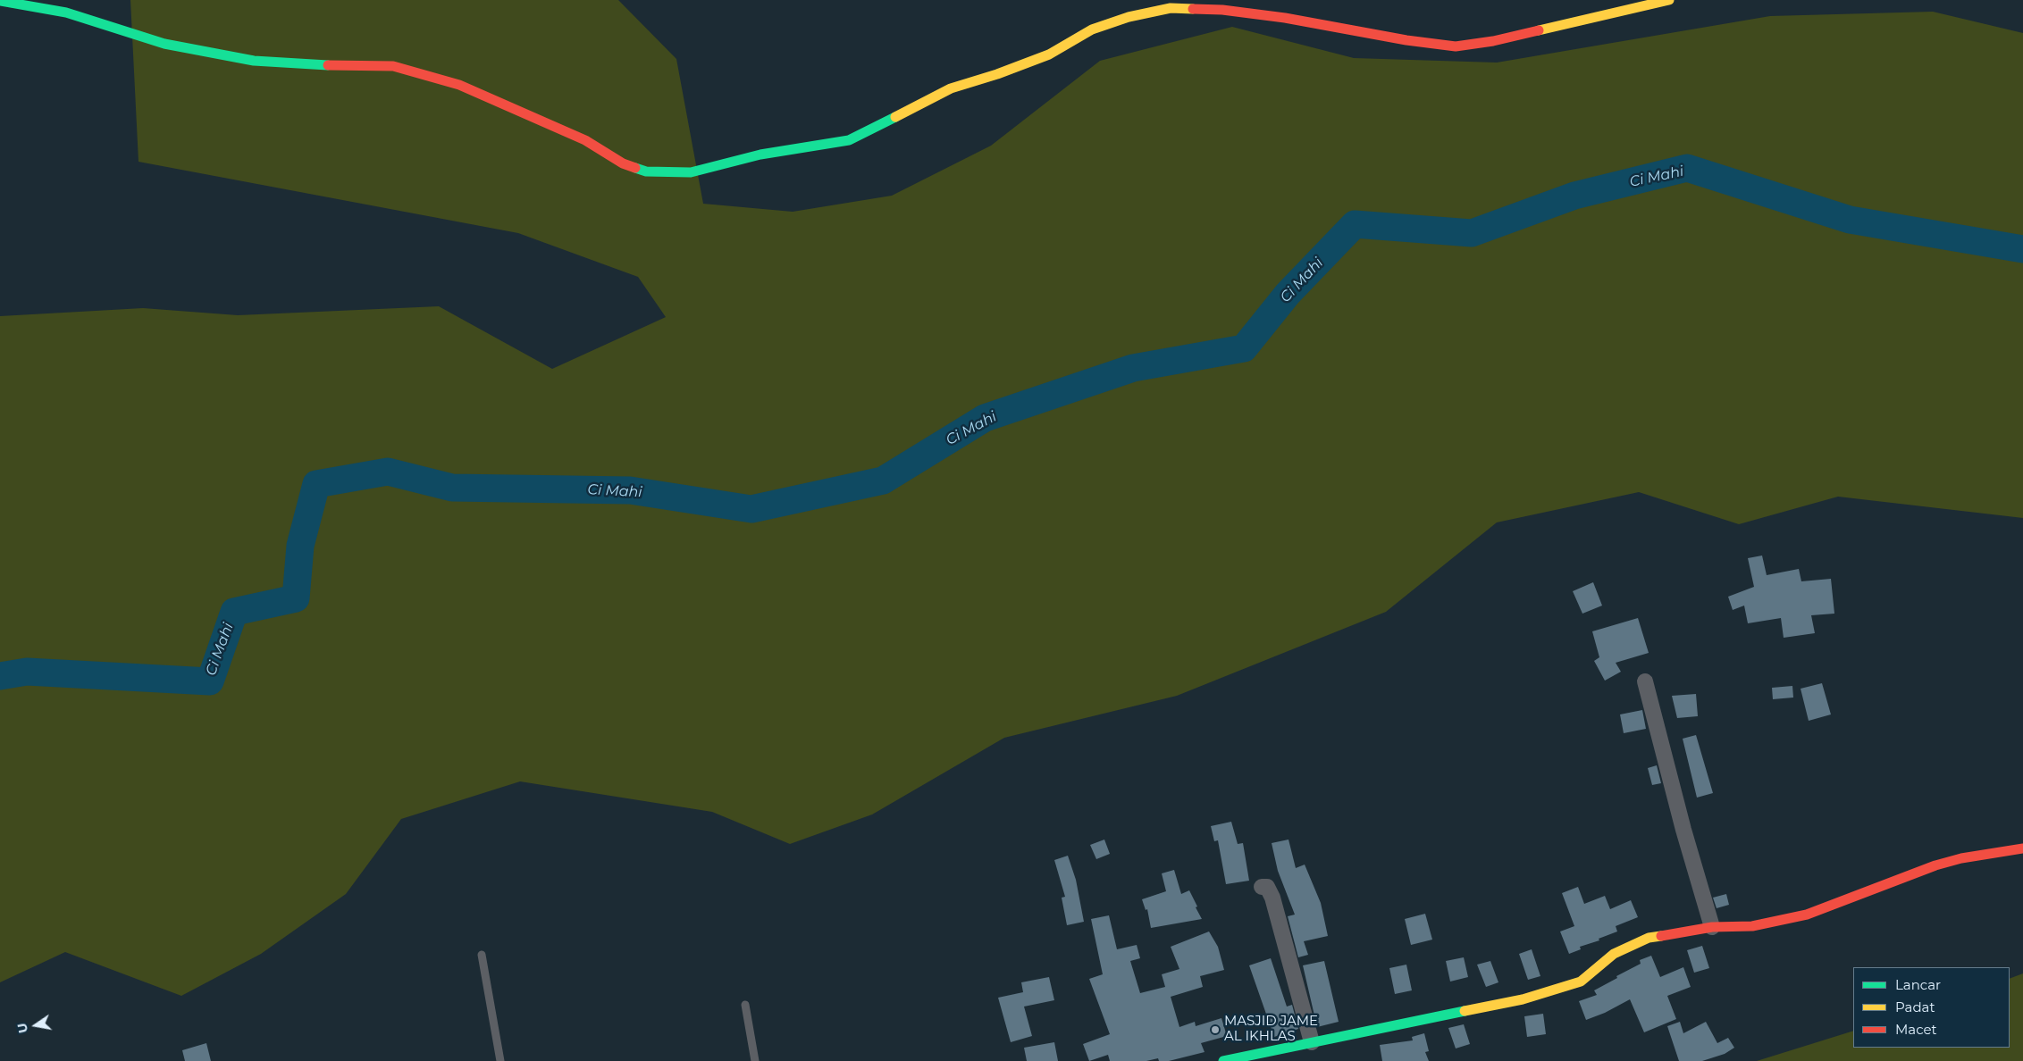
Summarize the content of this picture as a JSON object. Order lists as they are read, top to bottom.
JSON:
{
  "water": ["Ci Mahi"],
  "places": ["MASJID JAME AL IKHLAS"],
  "legend": ["Lancar", "Padat", "Macet"],
  "north": "left"
}
